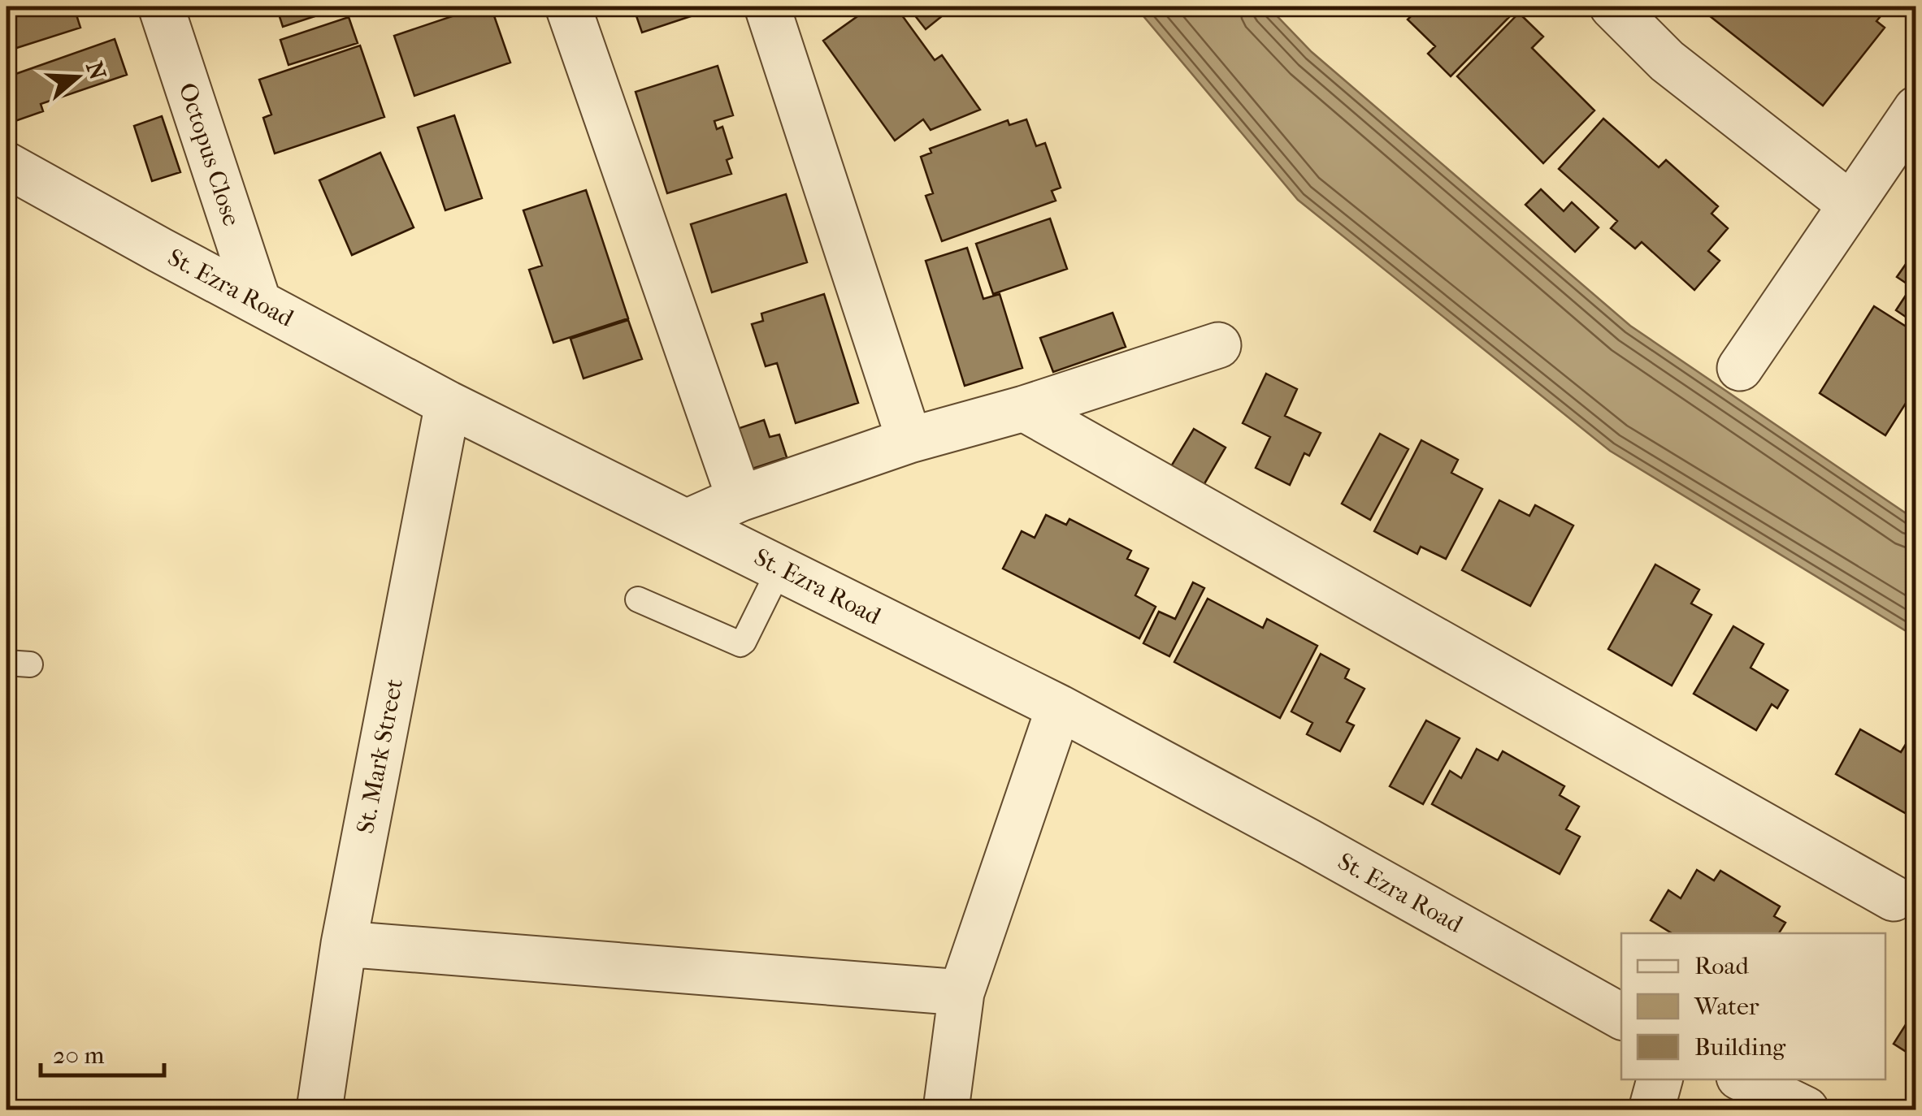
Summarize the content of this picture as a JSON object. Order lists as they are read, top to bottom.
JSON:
{
  "streets": {
    "street": ["Octopus Close", "St. Ezra Road", "St. Mark Street"]
  },
  "crossings": [
    ["Octopus Close", "St. Ezra Road"],
    ["St. Ezra Road", "St. Mark Street"]
  ],
  "legend": ["Road", "Water", "Building"],
  "scale_bar": "20 m",
  "north": "right"
}
